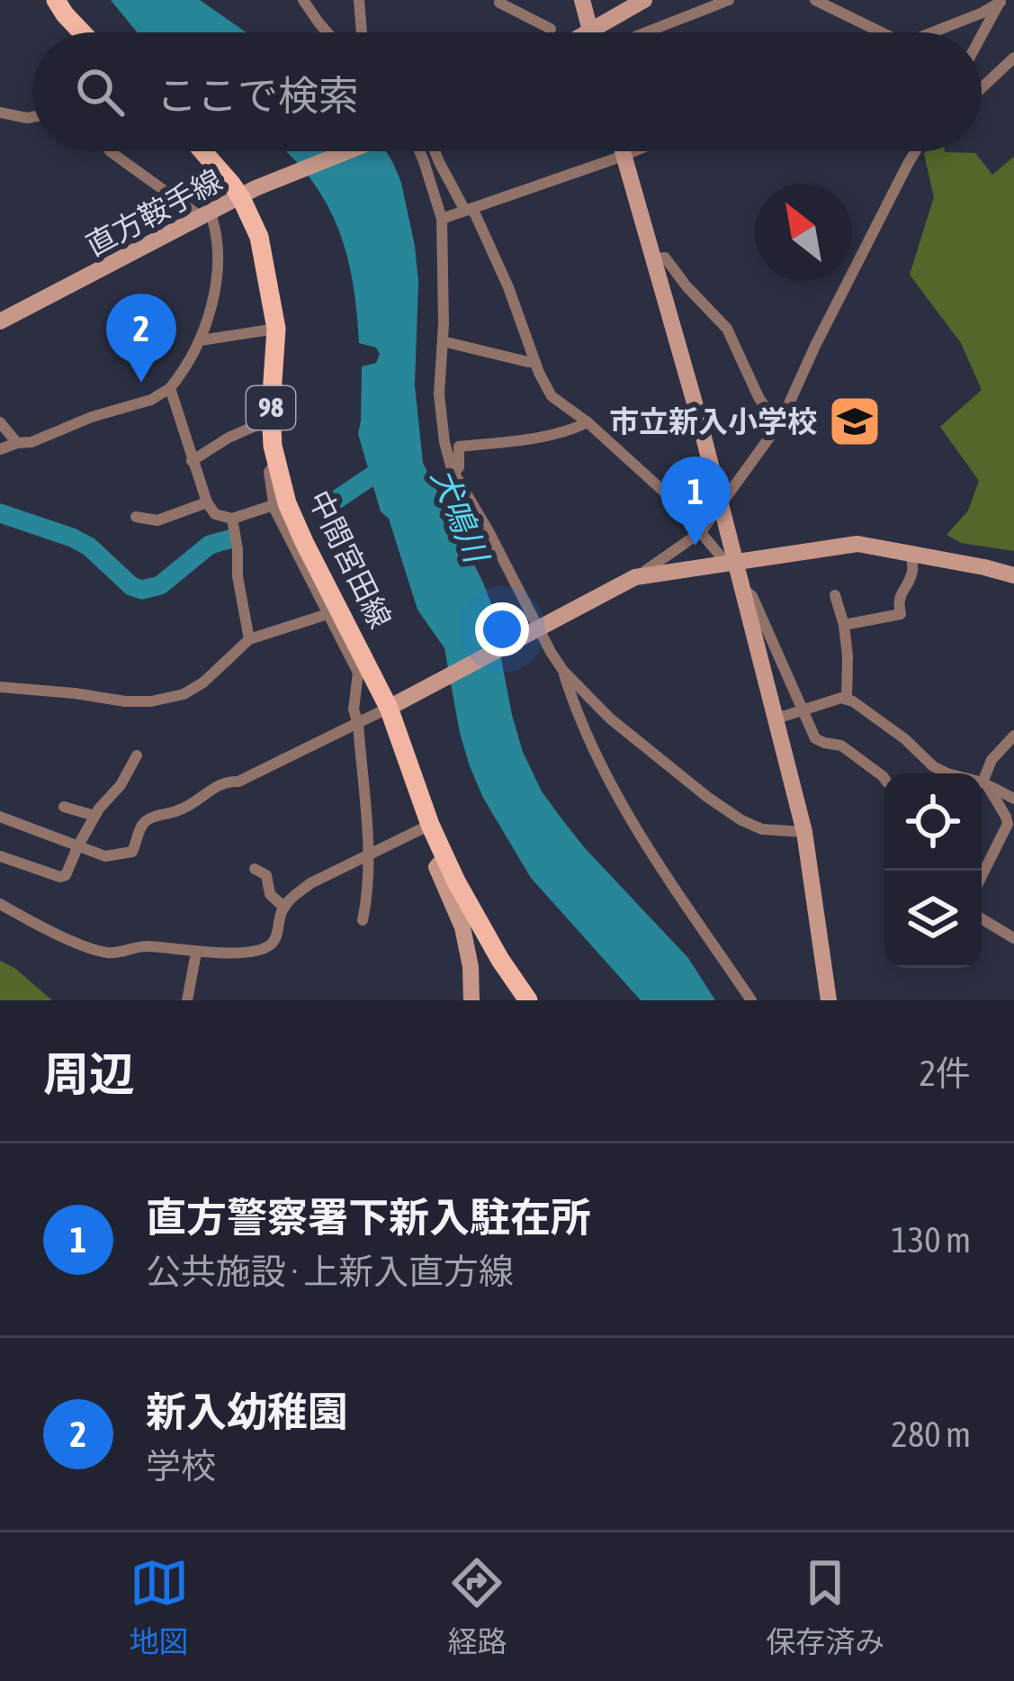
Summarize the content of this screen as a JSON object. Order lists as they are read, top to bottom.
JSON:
{
  "streets": {
    "main road": ["直方鞍手線", "98", "中間宮田線"]
  },
  "crossings": [
    ["直方鞍手線", "中間宮田線"]
  ],
  "water": ["犬鳴川"],
  "places": {
    "school or university": ["市立新入小学校"]
  },
  "north": "top left",
  "page": {
    "search": "ここで検索",
    "pins": ["2", "1"],
    "heading": ["周辺", "2件"],
    "list": [
      {
        "mark": "1",
        "name": "直方警察署下新入駐在所",
        "note": "公共施設 · 上新入直方線",
        "value": "130 m"
      },
      {
        "mark": "2",
        "name": "新入幼稚園",
        "note": "学校",
        "value": "280 m"
      }
    ],
    "nav": ["地図", "経路", "保存済み"]
  }
}
